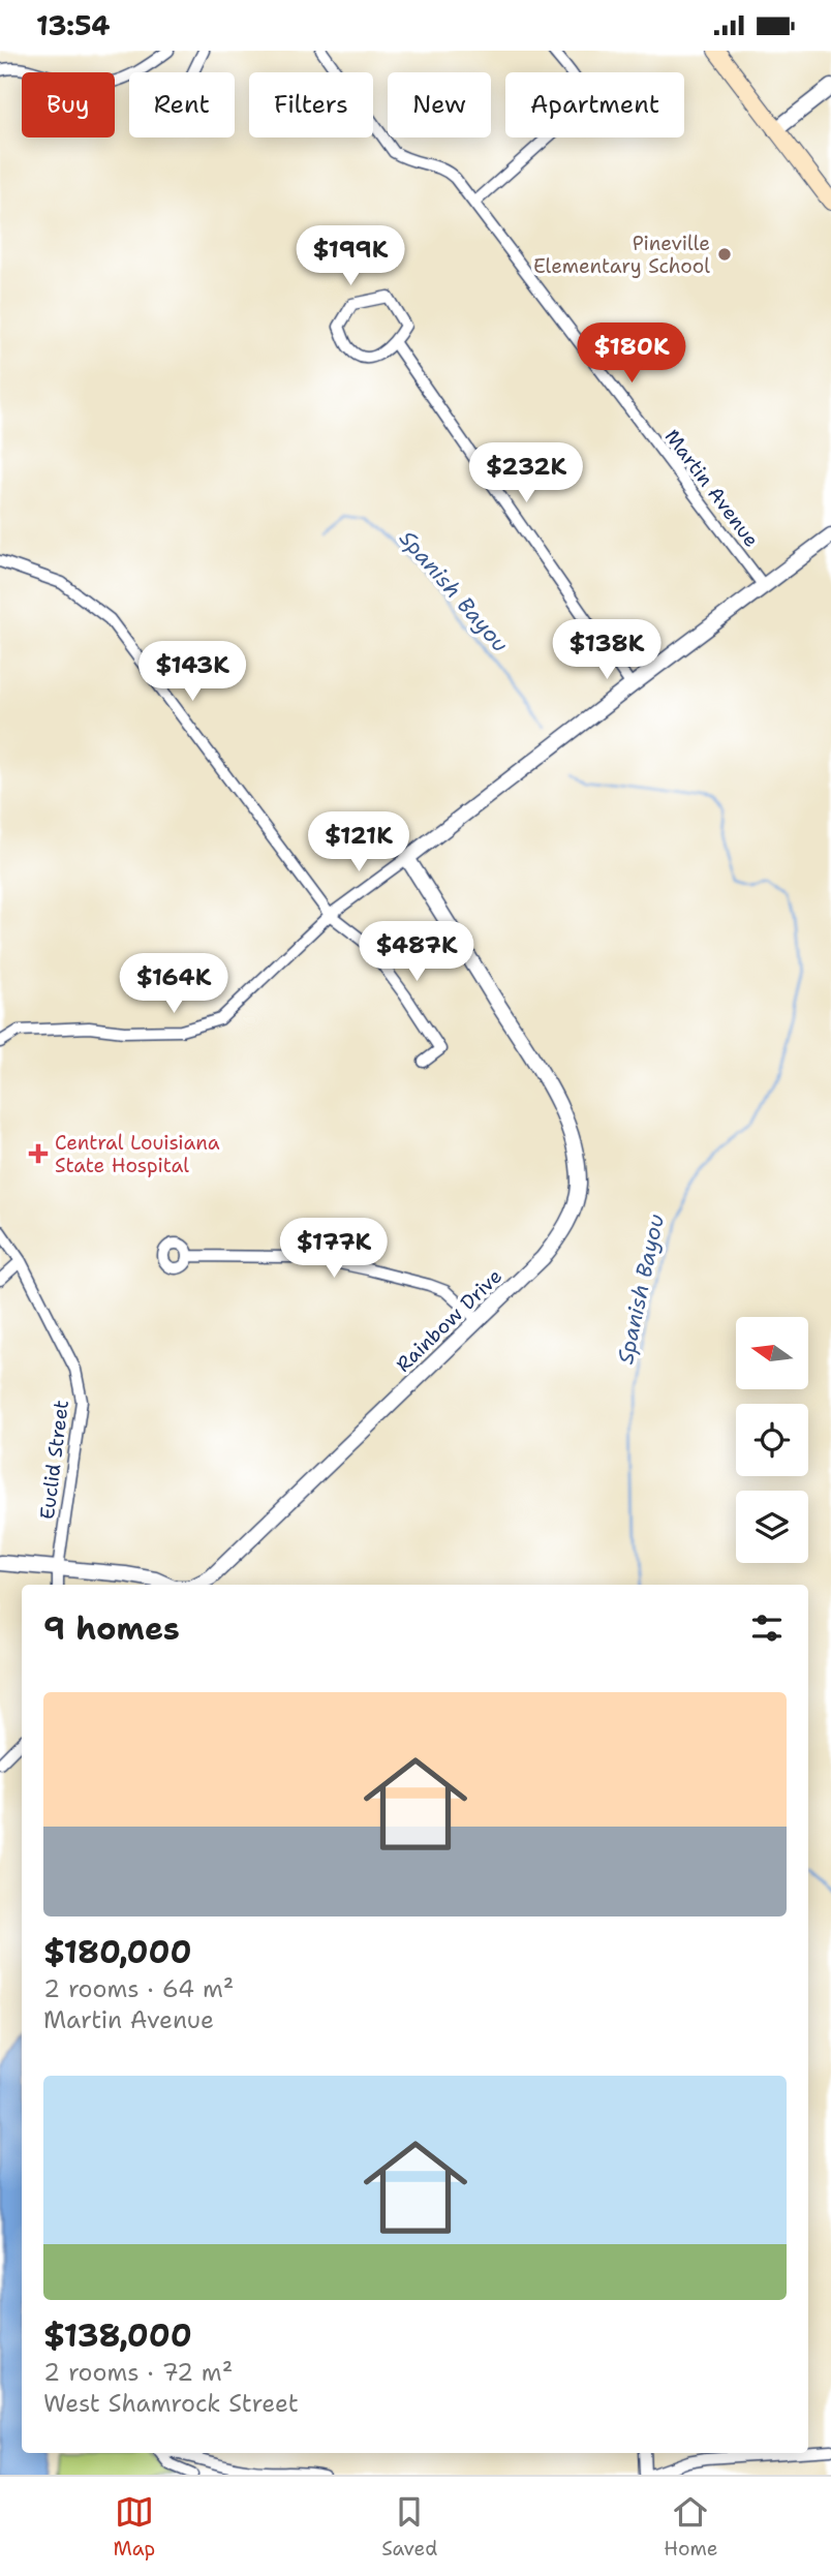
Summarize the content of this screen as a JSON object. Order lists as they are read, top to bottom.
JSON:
{
  "streets": {
    "street": ["Martin Avenue", "Rainbow Drive", "Euclid Street"]
  },
  "crossings": [
    ["Rainbow Drive", "Euclid Street"]
  ],
  "water": ["Spanish Bayou"],
  "places": {
    "other": ["Pineville Elementary School"],
    "health": ["Central Louisiana State Hospital"]
  },
  "north": "left",
  "page": {
    "status": "13:54",
    "chip": [
      "Buy",
      "Rent",
      "Filters",
      "New",
      "Apartment"
    ],
    "price": [
      "$199K",
      "$180K",
      "$232K",
      "$138K",
      "$143K",
      "$121K",
      "$487K",
      "$164K",
      "$177K"
    ],
    "heading": "9 homes",
    "list": [
      {
        "name": "$180,000",
        "note": "2 rooms · 64 m² · Martin Avenue"
      },
      {
        "name": "$138,000",
        "note": "2 rooms · 72 m² · West Shamrock Street"
      }
    ],
    "tabs": ["Map", "Saved", "Home"]
  }
}
